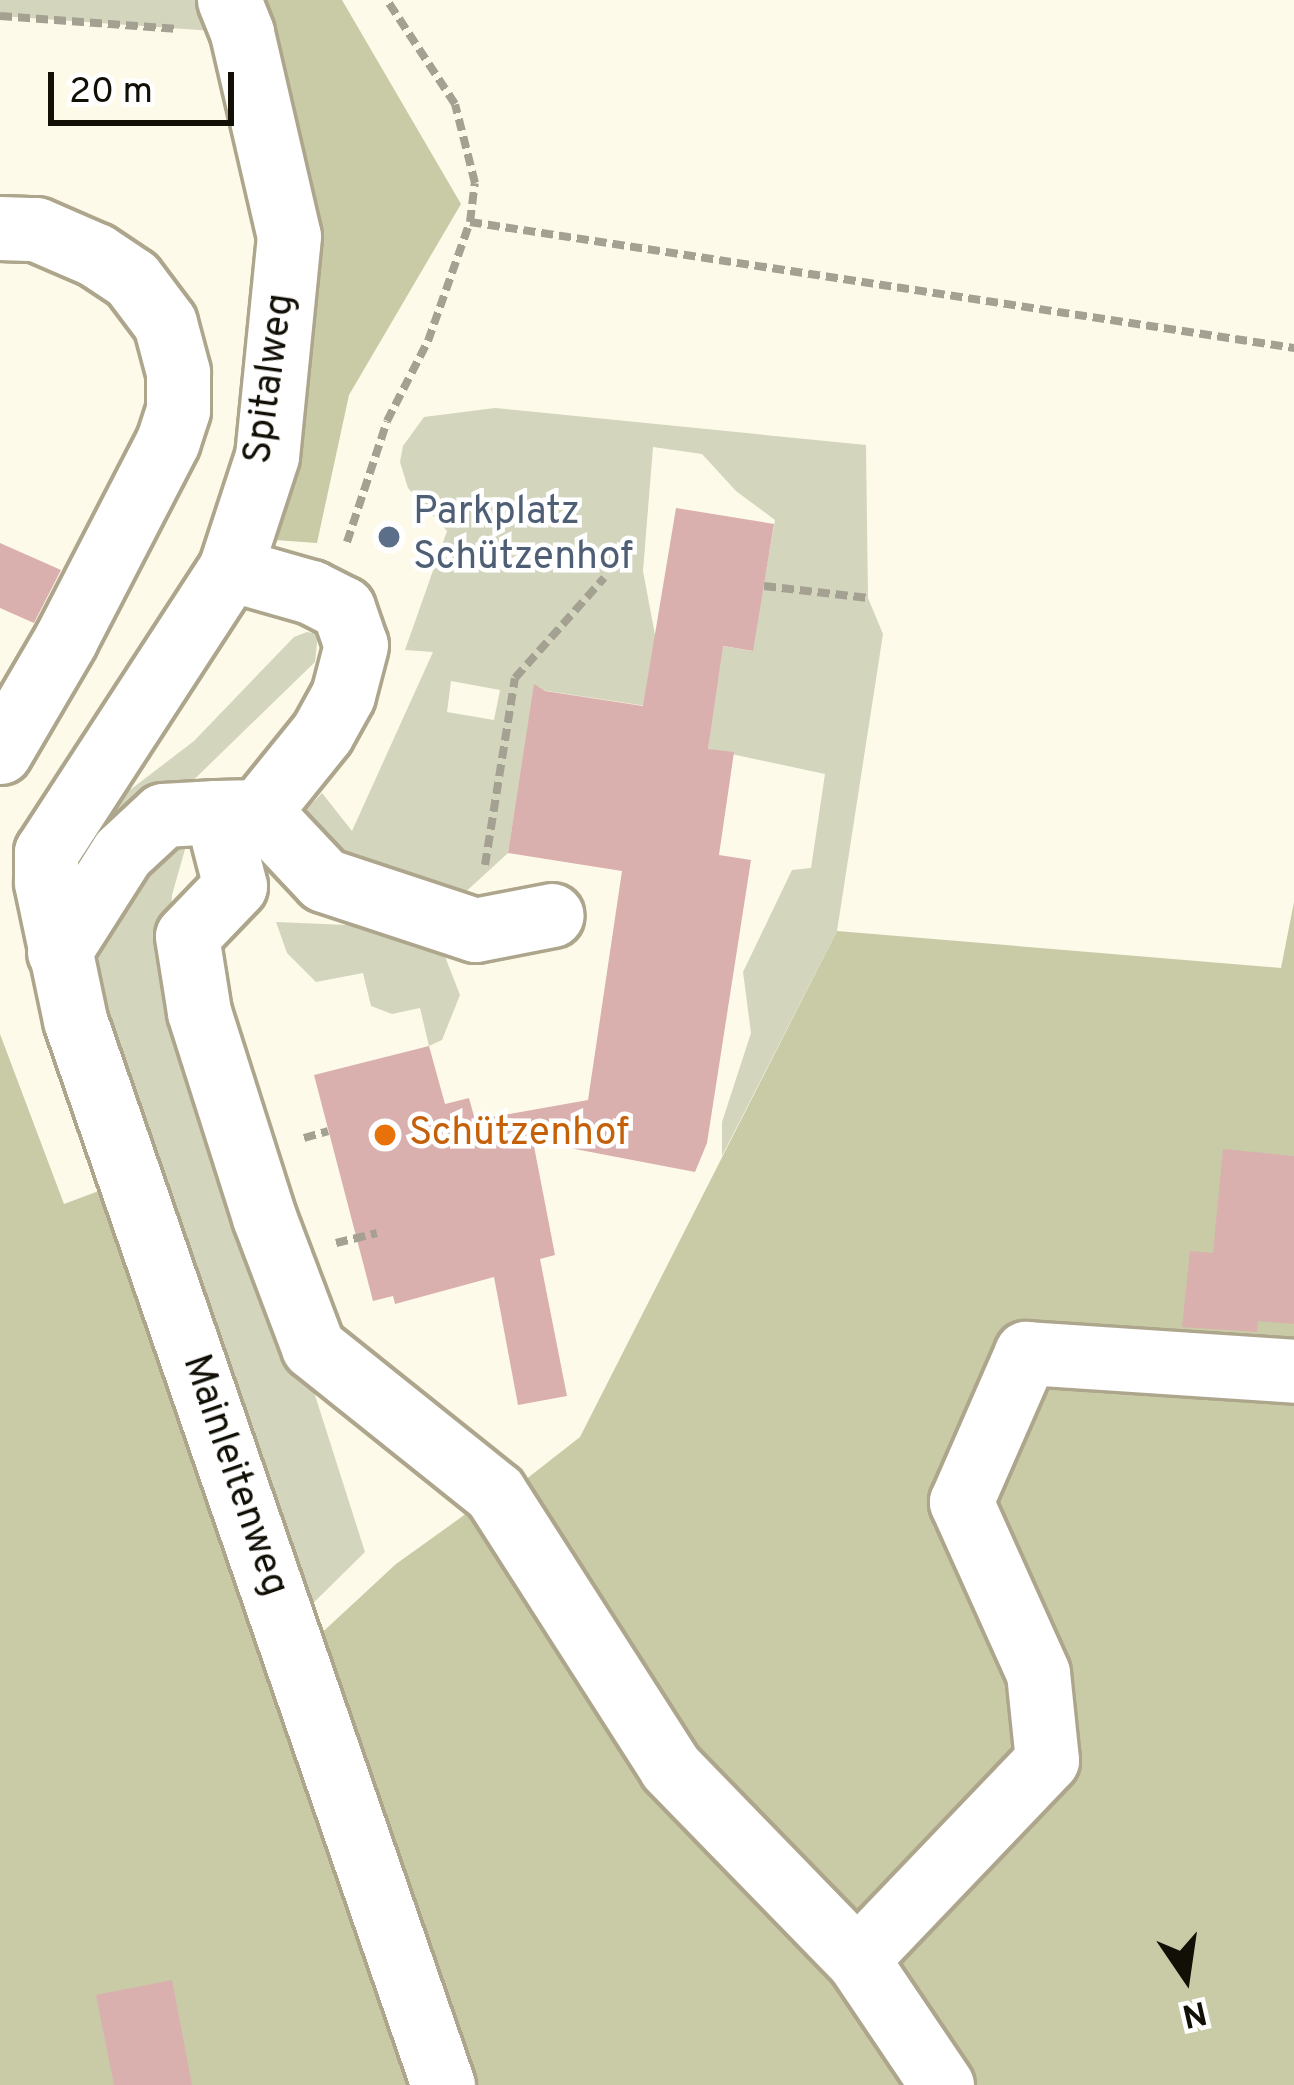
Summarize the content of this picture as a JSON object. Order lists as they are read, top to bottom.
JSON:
{
  "streets": {
    "street": ["Spitalweg", "Mainleitenweg"]
  },
  "crossings": [
    ["Spitalweg", "Mainleitenweg"]
  ],
  "places": ["Parkplatz Schützenhof", "Schützenhof"],
  "scale_bar": "20 m",
  "north": "bottom"
}
